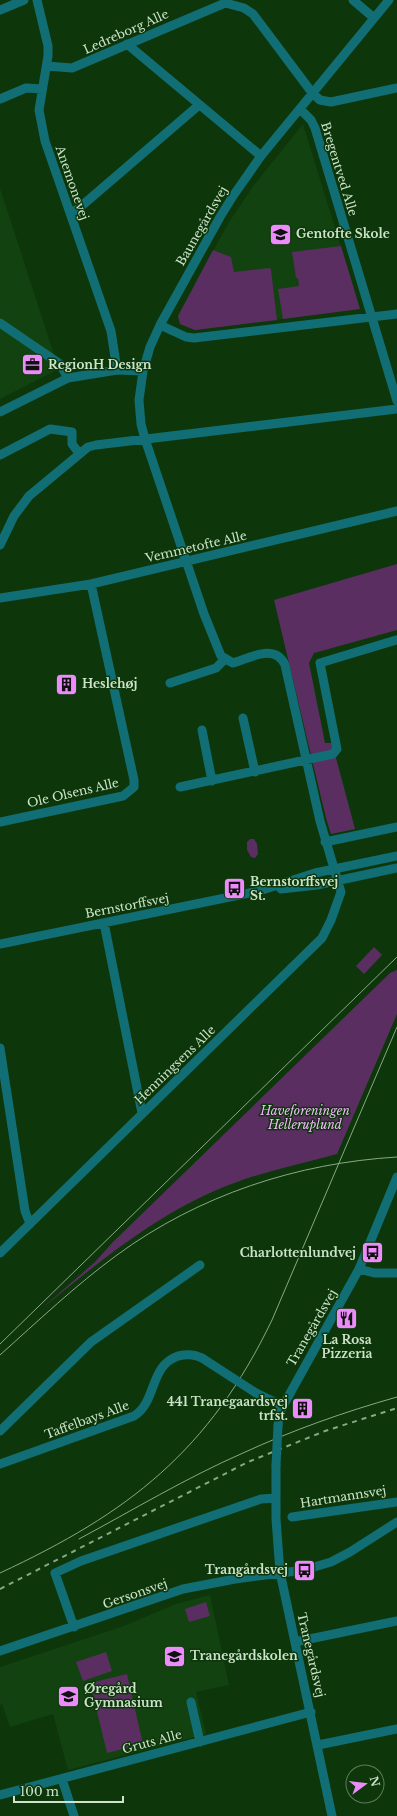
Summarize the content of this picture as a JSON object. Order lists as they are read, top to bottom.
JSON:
{
  "streets": {
    "street": [
      "Ledreborg Alle",
      "Bregentved Alle",
      "Anemonevej",
      "Baunegårdsvej",
      "Vemmetofte Alle",
      "Ole Olsens Alle",
      "Bernstorffsvej",
      "Henningsens Alle",
      "Tranegårdsvej",
      "Taffelbays Alle",
      "Hartmannsvej",
      "Gersonsvej",
      "Gruts Alle"
    ]
  },
  "crossings": [
    ["Ledreborg Alle", "Anemonevej"],
    ["Ledreborg Alle", "Baunegårdsvej"],
    ["Bregentved Alle", "Baunegårdsvej"],
    ["Baunegårdsvej", "Vemmetofte Alle"],
    ["Vemmetofte Alle", "Ole Olsens Alle"],
    ["Bernstorffsvej", "Henningsens Alle"],
    ["Tranegårdsvej", "Taffelbays Alle"],
    ["Tranegårdsvej", "Gersonsvej"],
    ["Tranegårdsvej", "Gruts Alle"]
  ],
  "parks": ["Haveforeningen Helleruplund"],
  "places": {
    "school or university": ["Gentofte Skole", "Tranegårdskolen", "Øregård Gymnasium"],
    "office": ["RegionH Design"],
    "building": ["Heslehøj", "441 Tranegaardsvej trfst."],
    "bus stop": ["Bernstorffsvej St.", "Charlottenlundvej", "Trangårdsvej"],
    "restaurant": ["La Rosa Pizzeria"]
  },
  "scale_bar": "100 m",
  "north": "right"
}
